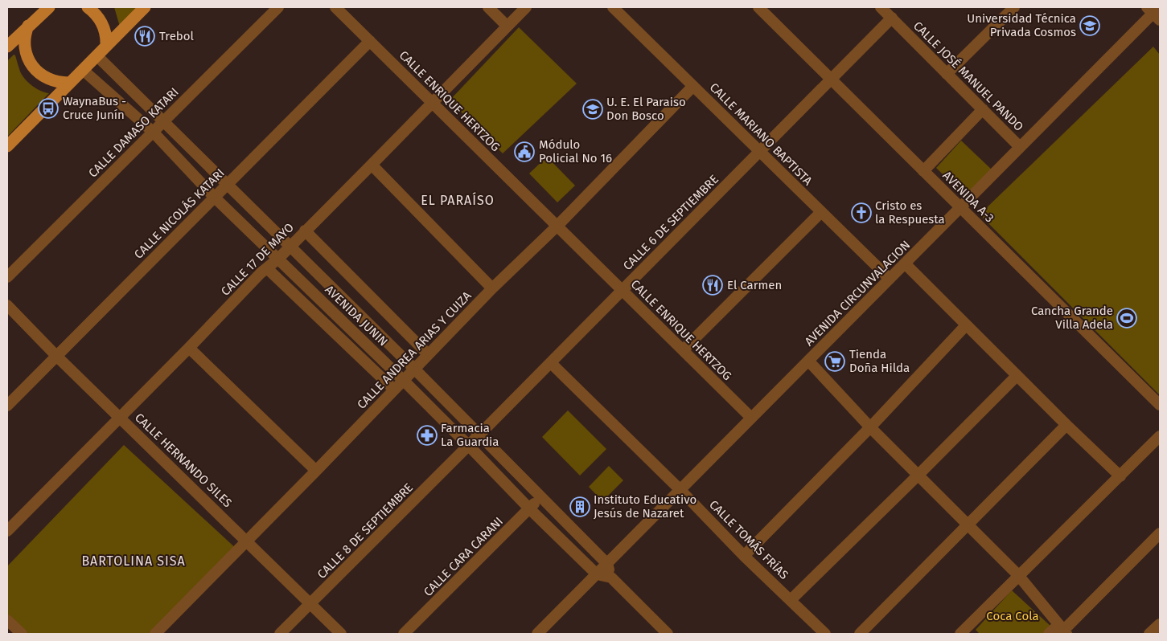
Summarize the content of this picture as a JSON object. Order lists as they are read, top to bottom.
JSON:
{
  "streets": {
    "street": [
      "CALLE JOSÉ MANUEL PANDO",
      "CALLE ENRIQUE HERTZOG",
      "CALLE DAMASO KATARI",
      "CALLE MARIANO BAPTISTA",
      "AVENIDA A-3",
      "CALLE NICOLÁS KATARI",
      "CALLE 6 DE SEPTIEMBRE",
      "CALLE 17 DE MAYO",
      "AVENIDA CIRCUNVALACION",
      "AVENIDA JUNIN",
      "CALLE ANDREA ARIAS Y CUIZA",
      "CALLE HERNANDO SILES",
      "CALLE 8 DE SEPTIEMBRE",
      "CALLE TOMÁS FRÍAS",
      "CALLE CARA CARANI"
    ]
  },
  "crossings": [
    ["CALLE JOSÉ MANUEL PANDO", "CALLE 6 DE SEPTIEMBRE"],
    ["CALLE JOSÉ MANUEL PANDO", "AVENIDA CIRCUNVALACION"],
    ["CALLE ENRIQUE HERTZOG", "CALLE NICOLÁS KATARI"],
    ["CALLE ENRIQUE HERTZOG", "CALLE 6 DE SEPTIEMBRE"],
    ["CALLE ENRIQUE HERTZOG", "CALLE 17 DE MAYO"],
    ["CALLE ENRIQUE HERTZOG", "AVENIDA CIRCUNVALACION"],
    ["CALLE ENRIQUE HERTZOG", "CALLE ANDREA ARIAS Y CUIZA"],
    ["CALLE DAMASO KATARI", "AVENIDA JUNIN"],
    ["CALLE MARIANO BAPTISTA", "CALLE 6 DE SEPTIEMBRE"],
    ["CALLE MARIANO BAPTISTA", "AVENIDA CIRCUNVALACION"],
    ["CALLE MARIANO BAPTISTA", "CALLE ANDREA ARIAS Y CUIZA"],
    ["AVENIDA A-3", "CALLE 6 DE SEPTIEMBRE"],
    ["AVENIDA A-3", "AVENIDA CIRCUNVALACION"],
    ["CALLE NICOLÁS KATARI", "AVENIDA JUNIN"],
    ["CALLE NICOLÁS KATARI", "CALLE HERNANDO SILES"],
    ["CALLE 6 DE SEPTIEMBRE", "AVENIDA JUNIN"],
    ["CALLE 6 DE SEPTIEMBRE", "CALLE 8 DE SEPTIEMBRE"],
    ["CALLE 6 DE SEPTIEMBRE", "CALLE TOMÁS FRÍAS"],
    ["CALLE 17 DE MAYO", "AVENIDA JUNIN"],
    ["CALLE 17 DE MAYO", "CALLE HERNANDO SILES"],
    ["AVENIDA CIRCUNVALACION", "AVENIDA JUNIN"],
    ["AVENIDA CIRCUNVALACION", "CALLE TOMÁS FRÍAS"],
    ["AVENIDA JUNIN", "CALLE ANDREA ARIAS Y CUIZA"],
    ["AVENIDA JUNIN", "CALLE 8 DE SEPTIEMBRE"],
    ["AVENIDA JUNIN", "CALLE CARA CARANI"],
    ["CALLE ANDREA ARIAS Y CUIZA", "CALLE HERNANDO SILES"],
    ["CALLE HERNANDO SILES", "CALLE 8 DE SEPTIEMBRE"]
  ],
  "districts": ["EL PARAÍSO", "BARTOLINA SISA"],
  "parks": ["Coca Cola"],
  "places": {
    "school or university": ["Universidad Técnica Privada Cosmos", "U. E. El Paraiso Don Bosco"],
    "restaurant": ["Trebol", "El Carmen"],
    "bus stop": ["WaynaBus - Cruce Junín"],
    "public building": ["Módulo Policial No 16"],
    "church": ["Cristo es la Respuesta"],
    "sports": ["Cancha Grande Villa Adela"],
    "supermarket": ["Tienda Doña Hilda"],
    "pharmacy": ["Farmacia La Guardia"],
    "building": ["Instituto Educativo Jesús de Nazaret"]
  }
}
